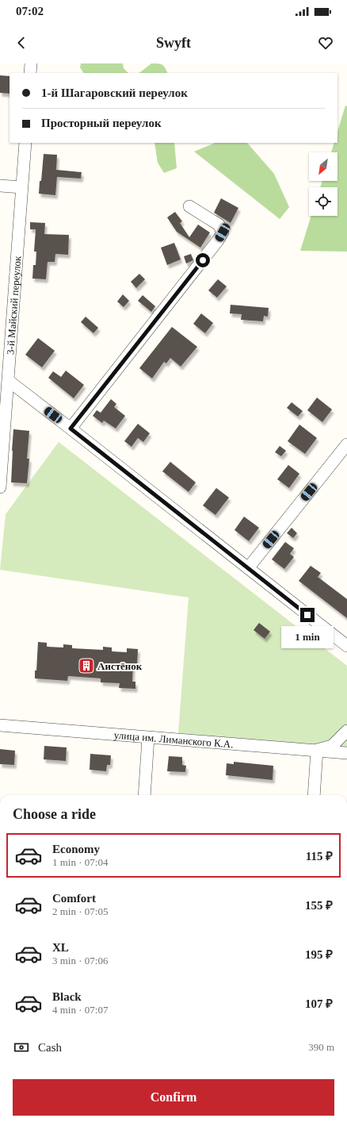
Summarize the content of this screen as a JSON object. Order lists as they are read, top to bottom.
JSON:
{
  "streets": {
    "street": ["3-й Майский переулок", "улица им. Лиманского К.А."]
  },
  "places": {
    "building": ["Аистёнок"]
  },
  "north": "bottom left",
  "page": {
    "status": "07:02",
    "header": "Swyft",
    "banner": ["1-й Шагаровский переулок", "Просторный переулок"],
    "bubble": "1 min",
    "heading": "Choose a ride",
    "list": [
      {
        "name": "Economy",
        "note": "1 min · 07:04",
        "value": "115 ₽"
      },
      {
        "name": "Comfort",
        "note": "2 min · 07:05",
        "value": "155 ₽"
      },
      {
        "name": "XL",
        "note": "3 min · 07:06",
        "value": "195 ₽"
      },
      {
        "name": "Black",
        "note": "4 min · 07:07",
        "value": "107 ₽"
      }
    ],
    "pay": ["Cash", "390 m"],
    "buttons": "Confirm"
  }
}
